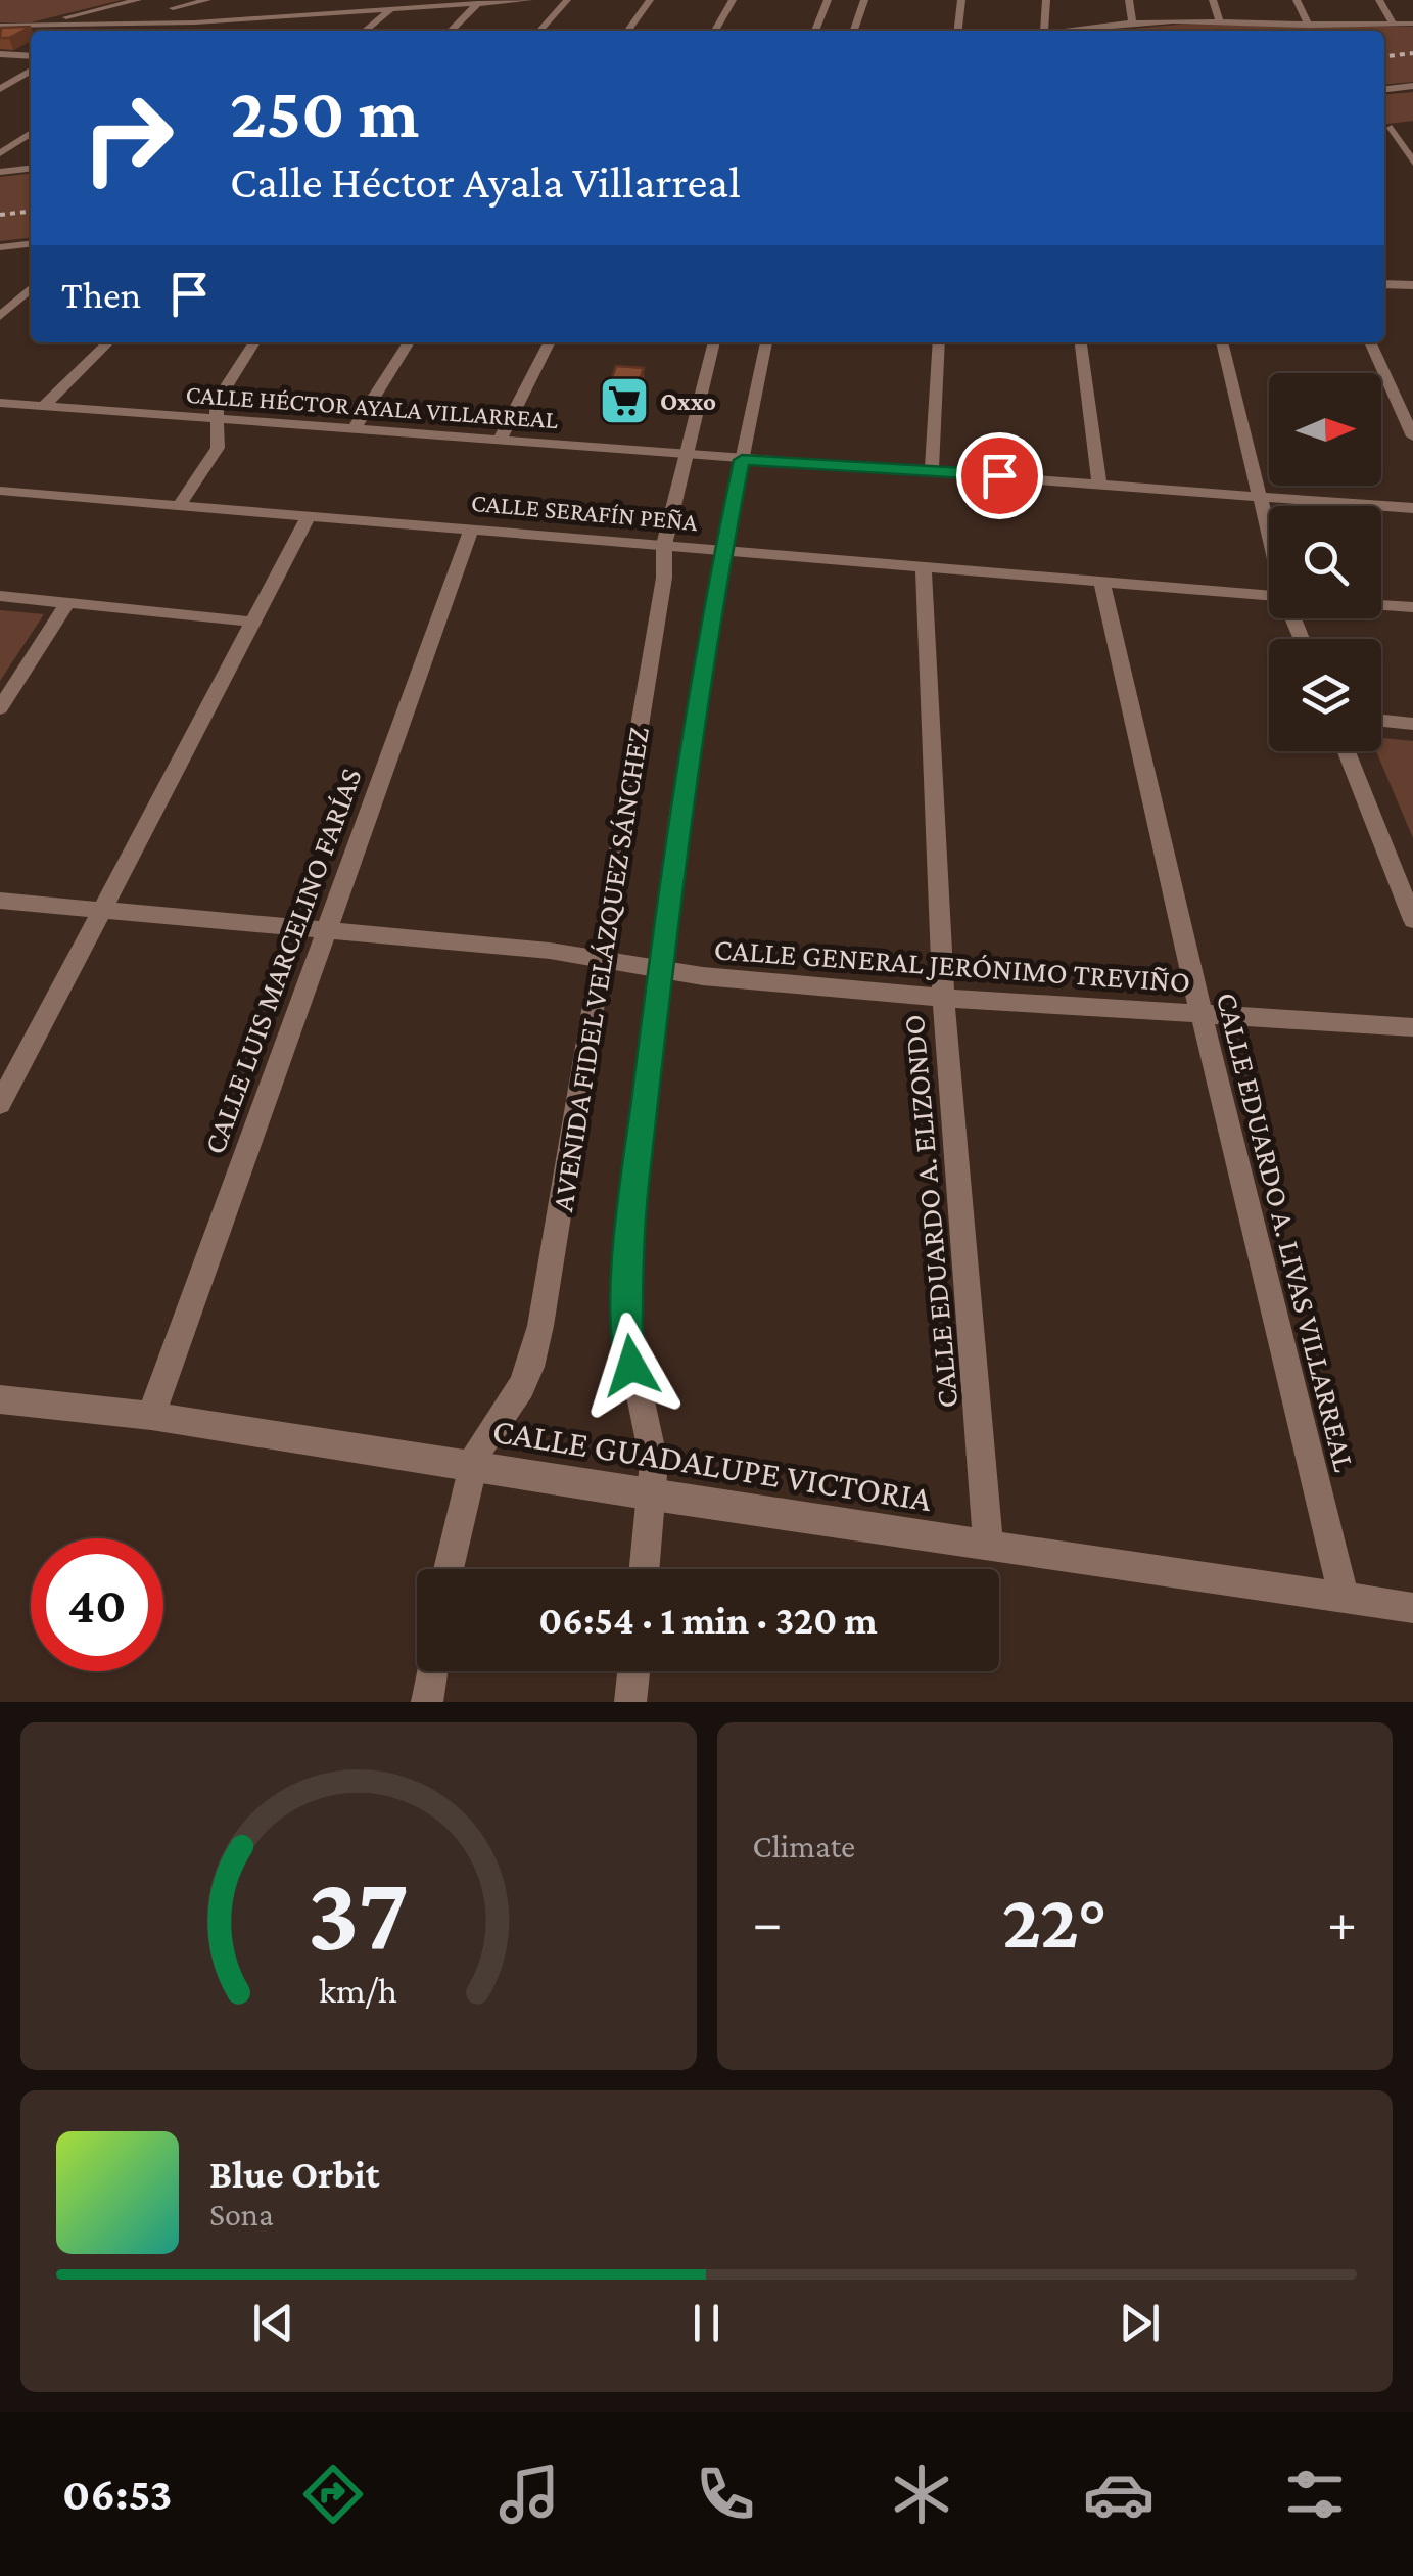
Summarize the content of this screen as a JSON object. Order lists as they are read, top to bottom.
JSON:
{
  "streets": {
    "street": [
      "CALLE HÉCTOR AYALA VILLARREAL",
      "CALLE SERAFÍN PEÑA",
      "CALLE LUIS MARCELINO FARÍAS",
      "CALLE GENERAL JERÓNIMO TREVIÑO",
      "AVENIDA FIDEL VELÁZQUEZ SÁNCHEZ",
      "CALLE EDUARDO A. ELIZONDO",
      "CALLE EDUARDO A. LIVAS VILLARREAL",
      "CALLE GUADALUPE VICTORIA"
    ]
  },
  "crossings": [
    ["CALLE HÉCTOR AYALA VILLARREAL", "AVENIDA FIDEL VELÁZQUEZ SÁNCHEZ"],
    ["CALLE SERAFÍN PEÑA", "CALLE LUIS MARCELINO FARÍAS"],
    ["CALLE SERAFÍN PEÑA", "AVENIDA FIDEL VELÁZQUEZ SÁNCHEZ"],
    ["CALLE SERAFÍN PEÑA", "CALLE EDUARDO A. ELIZONDO"],
    ["CALLE SERAFÍN PEÑA", "CALLE EDUARDO A. LIVAS VILLARREAL"],
    ["CALLE LUIS MARCELINO FARÍAS", "CALLE GENERAL JERÓNIMO TREVIÑO"],
    ["CALLE LUIS MARCELINO FARÍAS", "CALLE GUADALUPE VICTORIA"],
    ["CALLE GENERAL JERÓNIMO TREVIÑO", "AVENIDA FIDEL VELÁZQUEZ SÁNCHEZ"],
    ["CALLE GENERAL JERÓNIMO TREVIÑO", "CALLE EDUARDO A. ELIZONDO"],
    ["CALLE GENERAL JERÓNIMO TREVIÑO", "CALLE EDUARDO A. LIVAS VILLARREAL"],
    ["AVENIDA FIDEL VELÁZQUEZ SÁNCHEZ", "CALLE GUADALUPE VICTORIA"],
    ["CALLE EDUARDO A. ELIZONDO", "CALLE GUADALUPE VICTORIA"],
    ["CALLE EDUARDO A. LIVAS VILLARREAL", "CALLE GUADALUPE VICTORIA"]
  ],
  "places": {
    "supermarket": ["Oxxo"]
  },
  "north": "right",
  "page": {
    "turn": ["250 m", "Calle Héctor Ayala Villarreal"],
    "then": "Then",
    "limit": "40",
    "trip": "06:54 · 1 min · 320 m",
    "tile": "Climate",
    "heat": ["−", "22°", "+"],
    "song": ["Blue Orbit", "Sona"],
    "tabs": "06:53",
    "gauge": ["37", "km/h"]
  }
}
